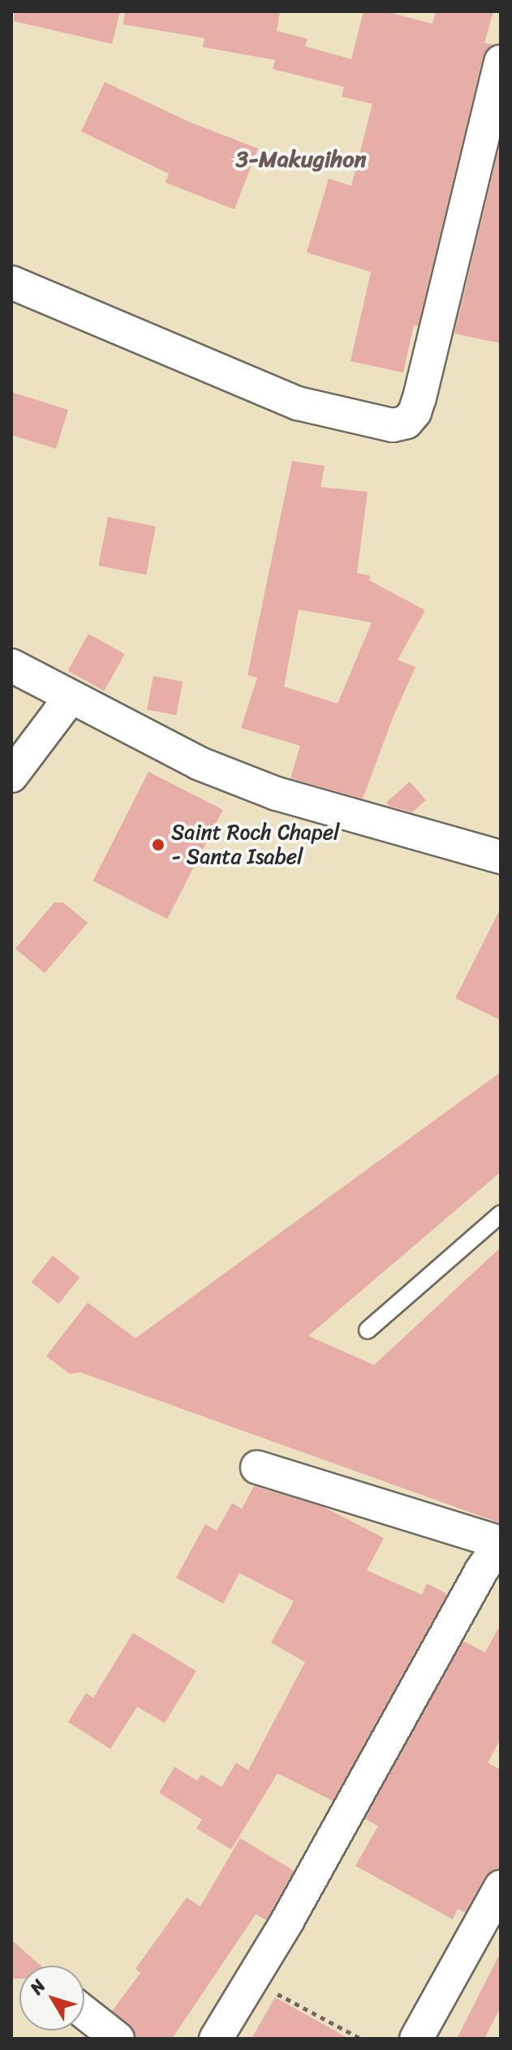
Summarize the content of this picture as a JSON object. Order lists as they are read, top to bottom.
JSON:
{
  "districts": ["3-Makugihon"],
  "places": ["Saint Roch Chapel - Santa Isabel"],
  "north": "top left"
}
